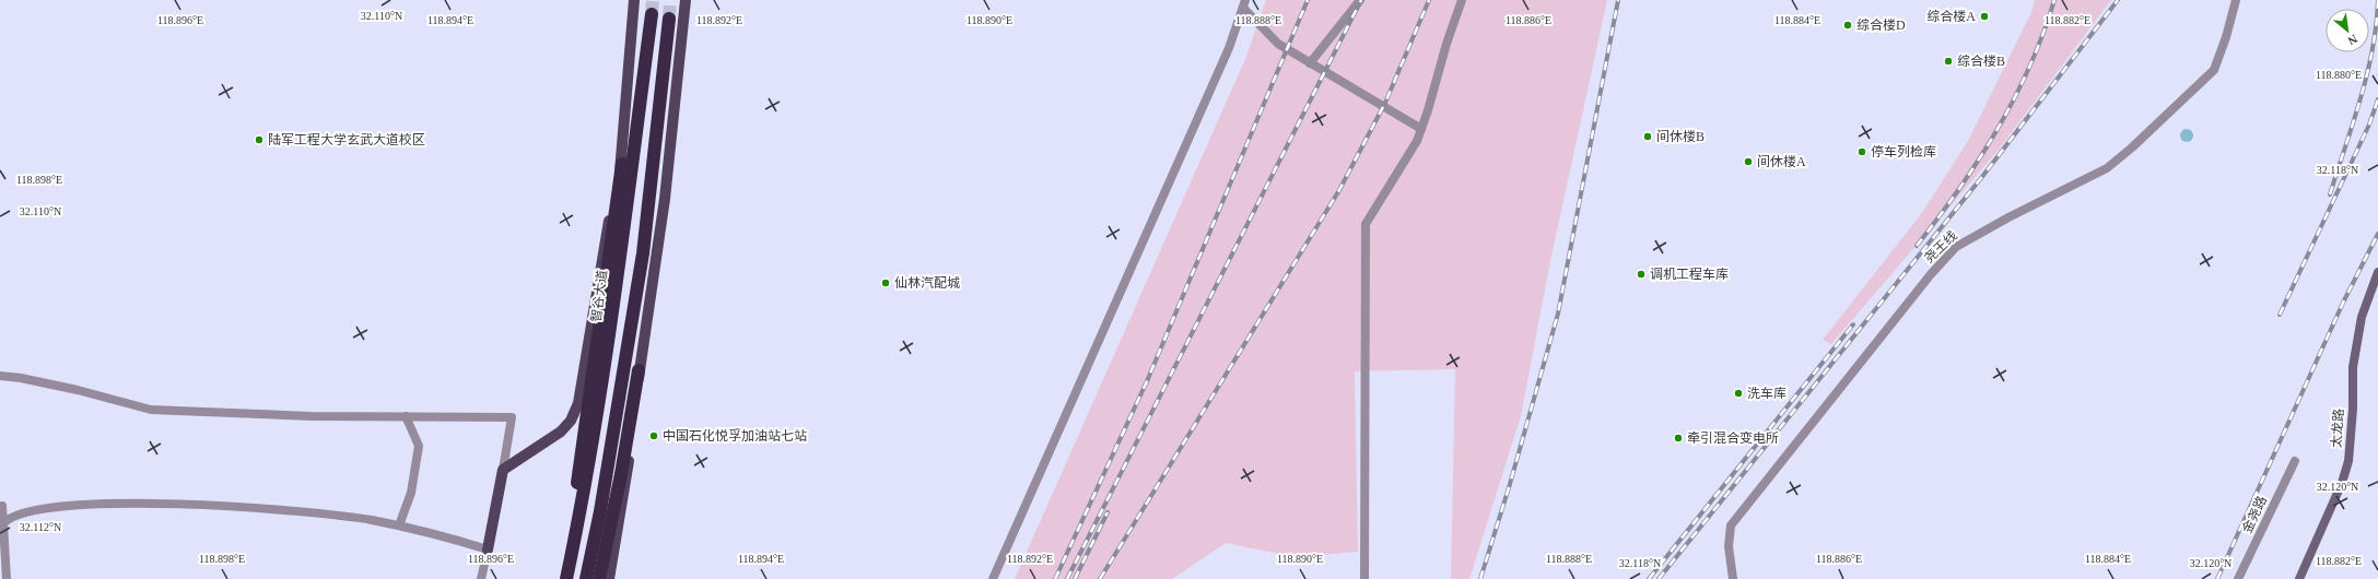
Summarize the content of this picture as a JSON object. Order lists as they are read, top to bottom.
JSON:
{
  "streets": {
    "highway": ["智谷大道"],
    "street": ["尧王线", "太龙路", "金尧路"]
  },
  "places": [
    "综合楼A",
    "综合楼D",
    "综合楼B",
    "间休楼B",
    "陆军工程大学玄武大道校区",
    "停车列检库",
    "间休楼A",
    "调机工程车库",
    "仙林汽配城",
    "洗车库",
    "中国石化悦孚加油站七站",
    "牵引混合变电所"
  ],
  "north": "bottom right",
  "coordinates": [
    "32.110°N",
    "118.896°E",
    "118.894°E",
    "118.892°E",
    "118.890°E",
    "118.888°E",
    "118.886°E",
    "118.884°E",
    "118.882°E",
    "118.880°E",
    "32.118°N",
    "118.898°E",
    "32.120°N",
    "32.112°N"
  ]
}
